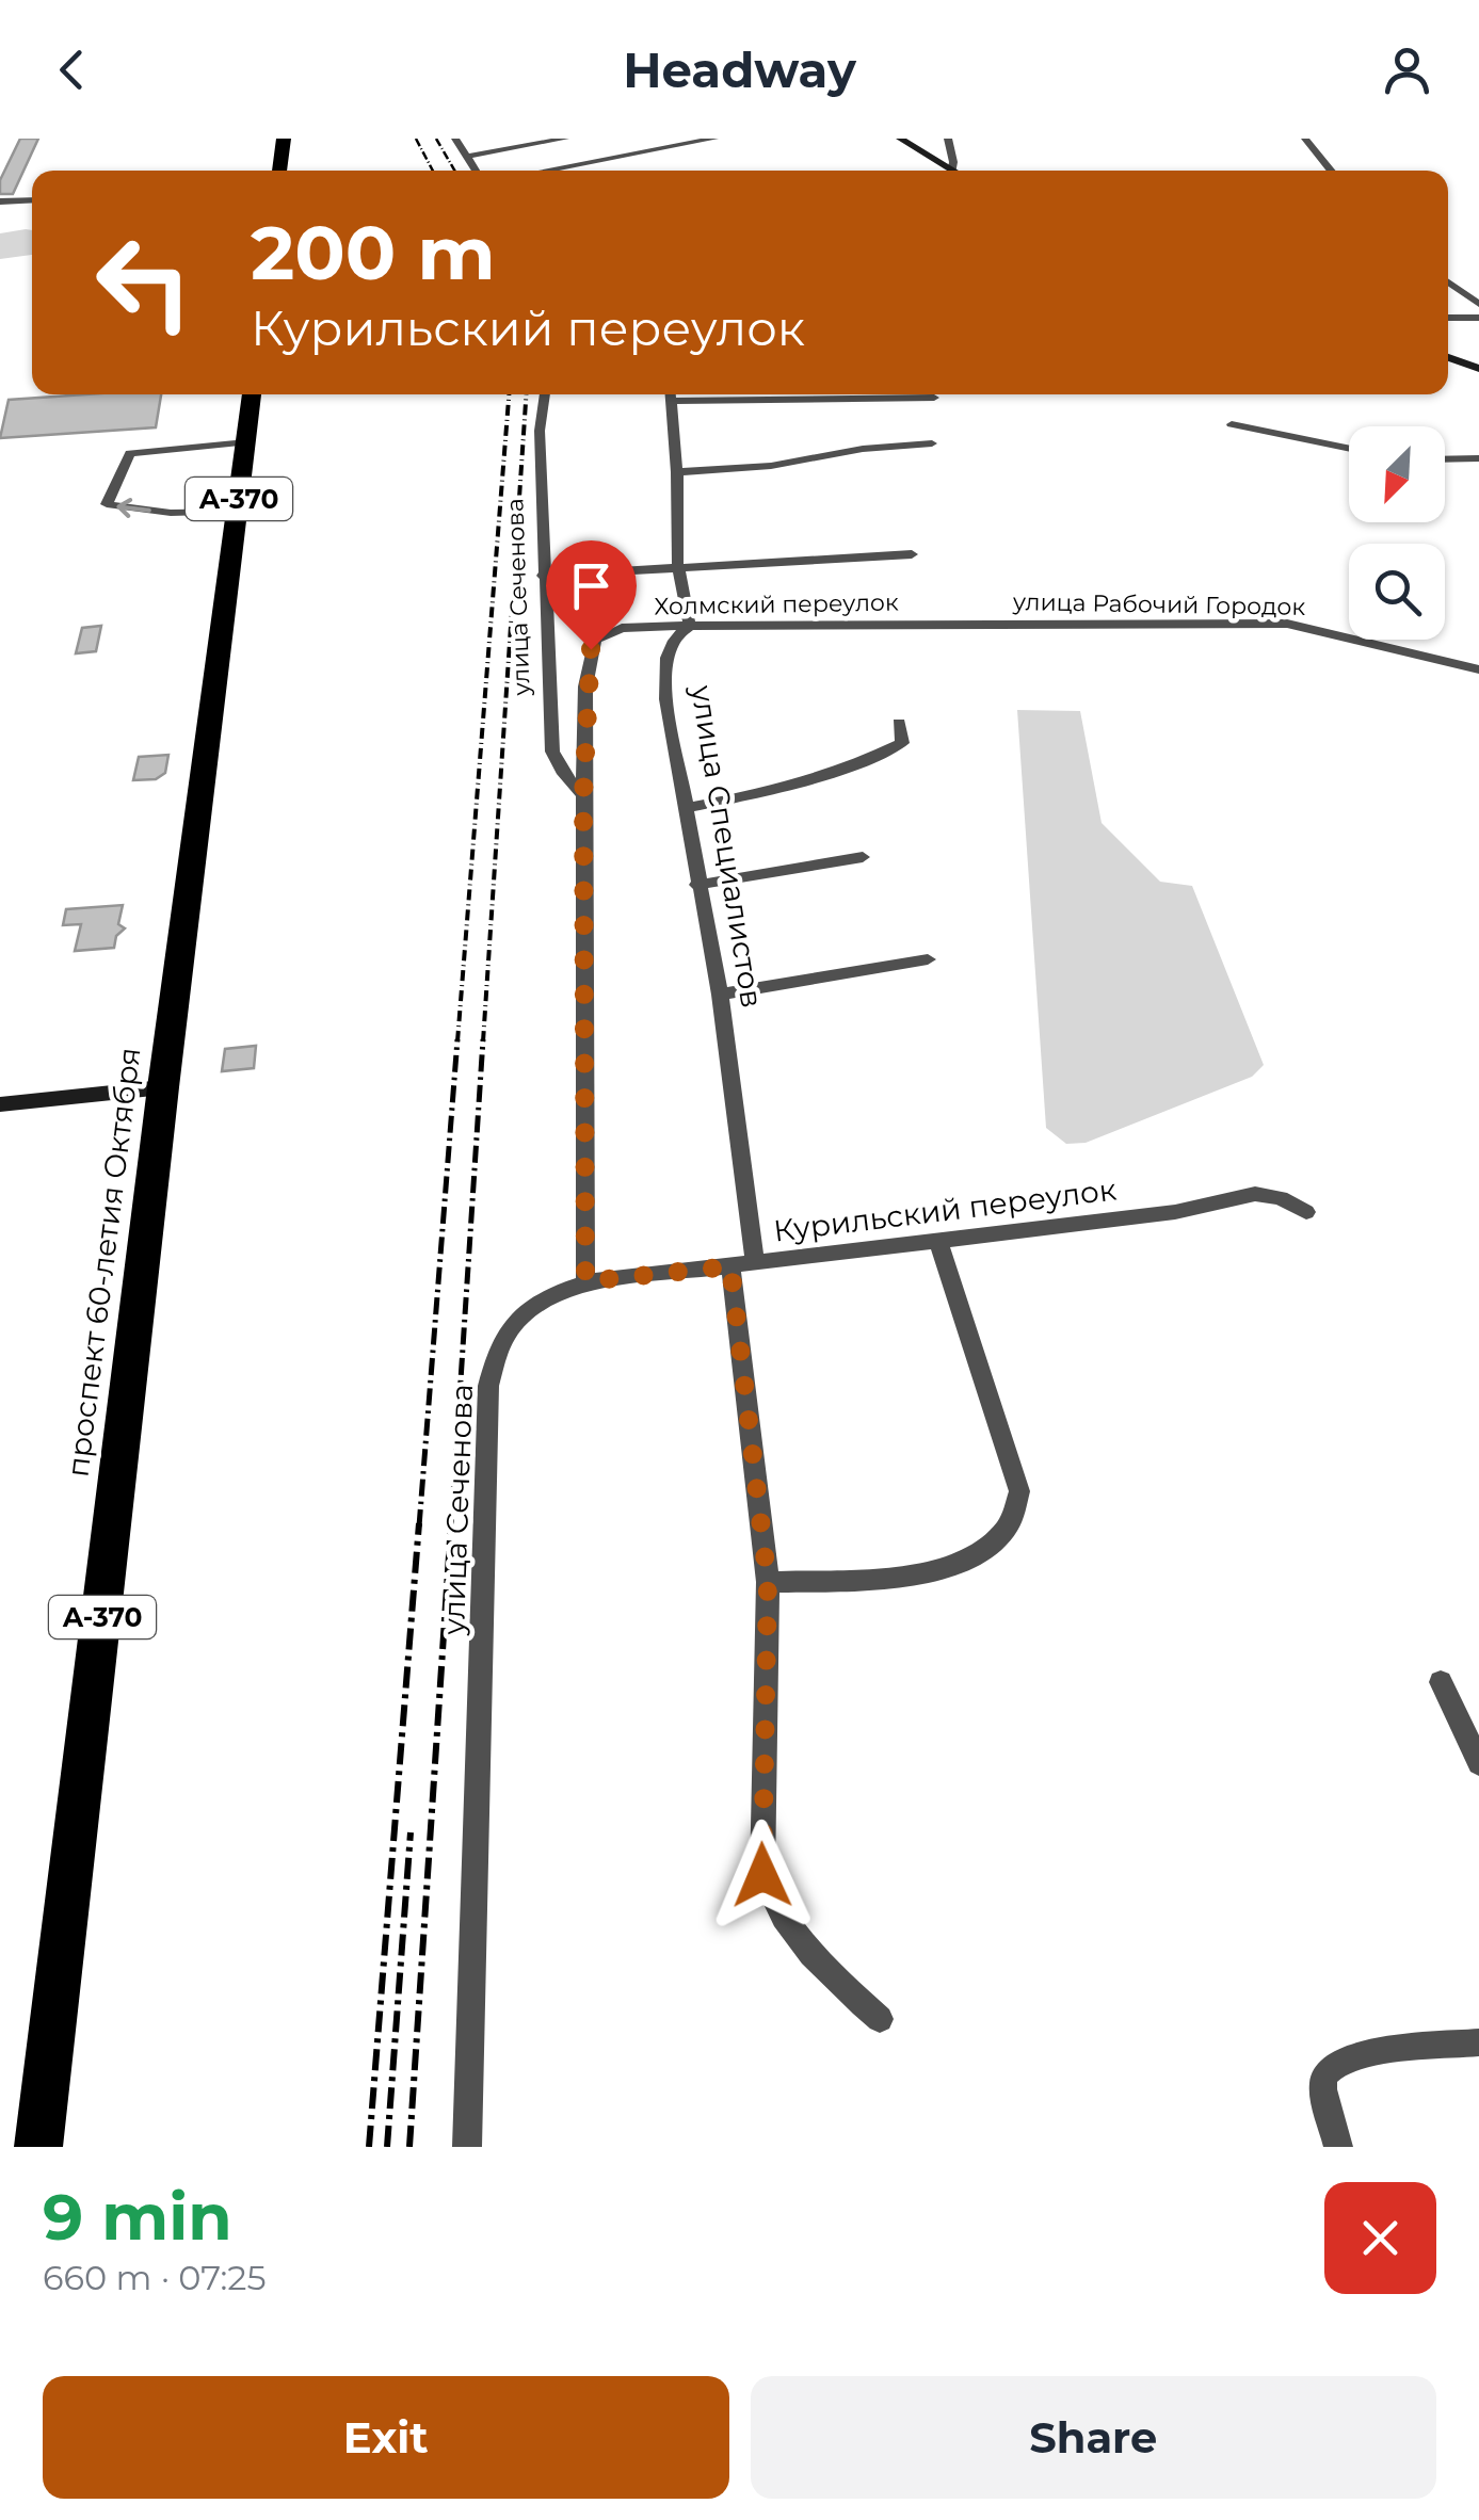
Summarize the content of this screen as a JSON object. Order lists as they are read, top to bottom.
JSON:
{
  "streets": {
    "highway": ["А-370", "проспект 60-летия Октября"],
    "street": [
      "улица Сеченова",
      "Холмский переулок",
      "улица Рабочий Городок",
      "улица Специалистов",
      "Курильский переулок"
    ]
  },
  "crossings": [
    ["улица Сеченова", "Холмский переулок"],
    ["улица Сеченова", "Курильский переулок"],
    ["Холмский переулок", "улица Рабочий Городок"],
    ["Холмский переулок", "улица Специалистов"],
    ["улица Специалистов", "Курильский переулок"]
  ],
  "north": "bottom left",
  "page": {
    "header": "Headway",
    "turn": ["200 m", "Курильский переулок"],
    "heading": ["9 min", "660 m · 07:25"],
    "buttons": ["Exit", "Share"]
  }
}
